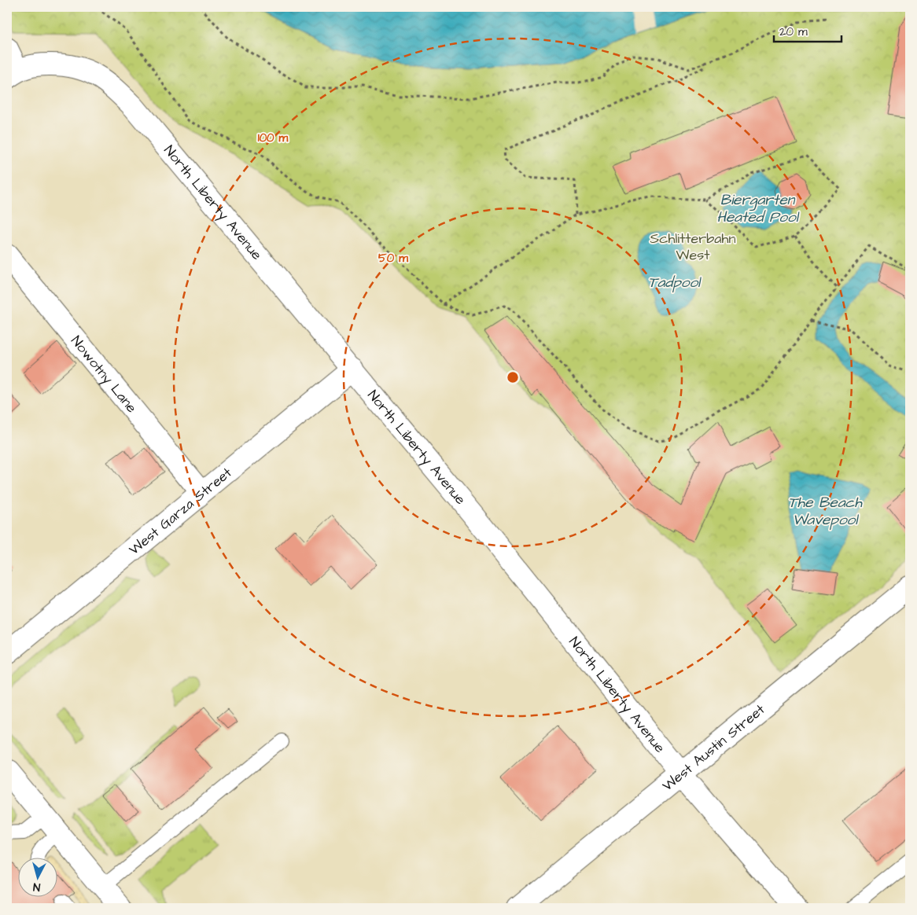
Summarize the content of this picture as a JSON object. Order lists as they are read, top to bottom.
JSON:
{
  "streets": {
    "street": [
      "North Liberty Avenue",
      "Nowotny Lane",
      "West Garza Street",
      "West Austin Street"
    ]
  },
  "crossings": [
    ["North Liberty Avenue", "West Garza Street"],
    ["North Liberty Avenue", "West Austin Street"],
    ["Nowotny Lane", "West Garza Street"]
  ],
  "water": ["Biergarten Heated Pool", "Tadpool", "The Beach Wavepool"],
  "parks": ["Schlitterbahn West"],
  "scale_bar": "20 m",
  "north": "bottom",
  "rings": ["100 m", "50 m"]
}
